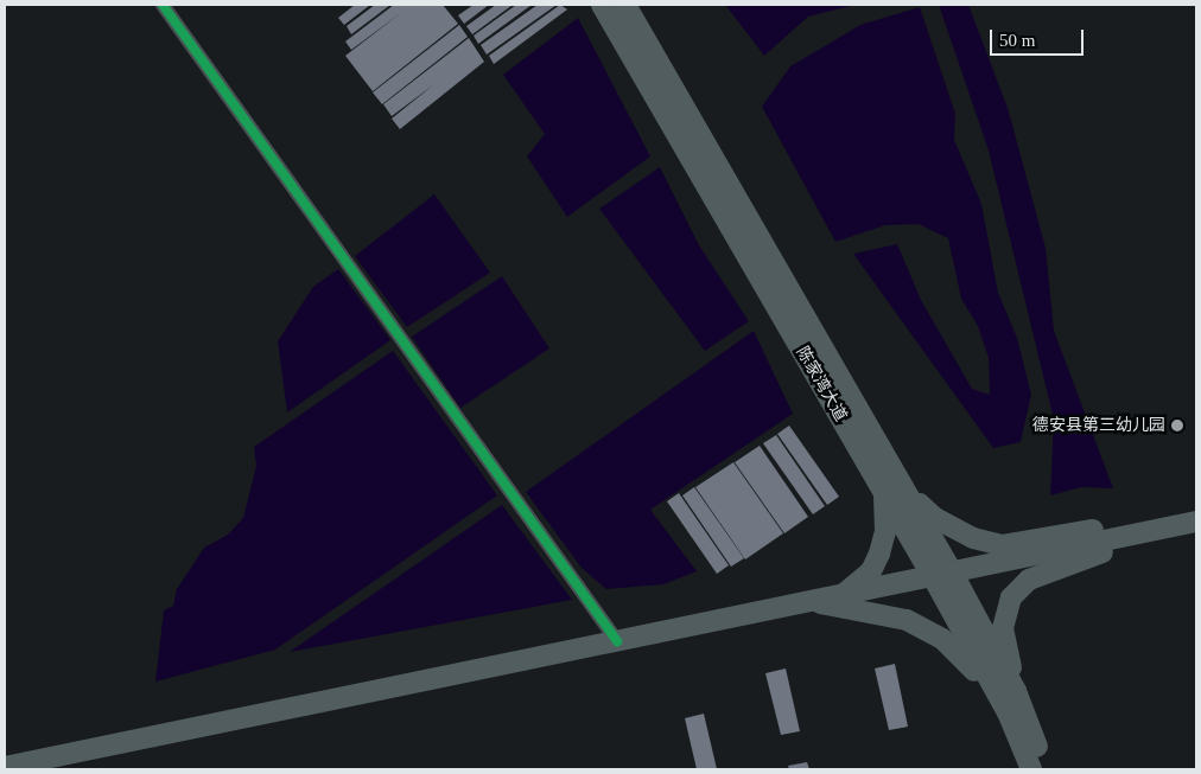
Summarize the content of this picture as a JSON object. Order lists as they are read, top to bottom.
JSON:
{
  "streets": {
    "main road": ["陈家湾大道"]
  },
  "places": ["德安县第三幼儿园"],
  "scale_bar": "50 m"
}
